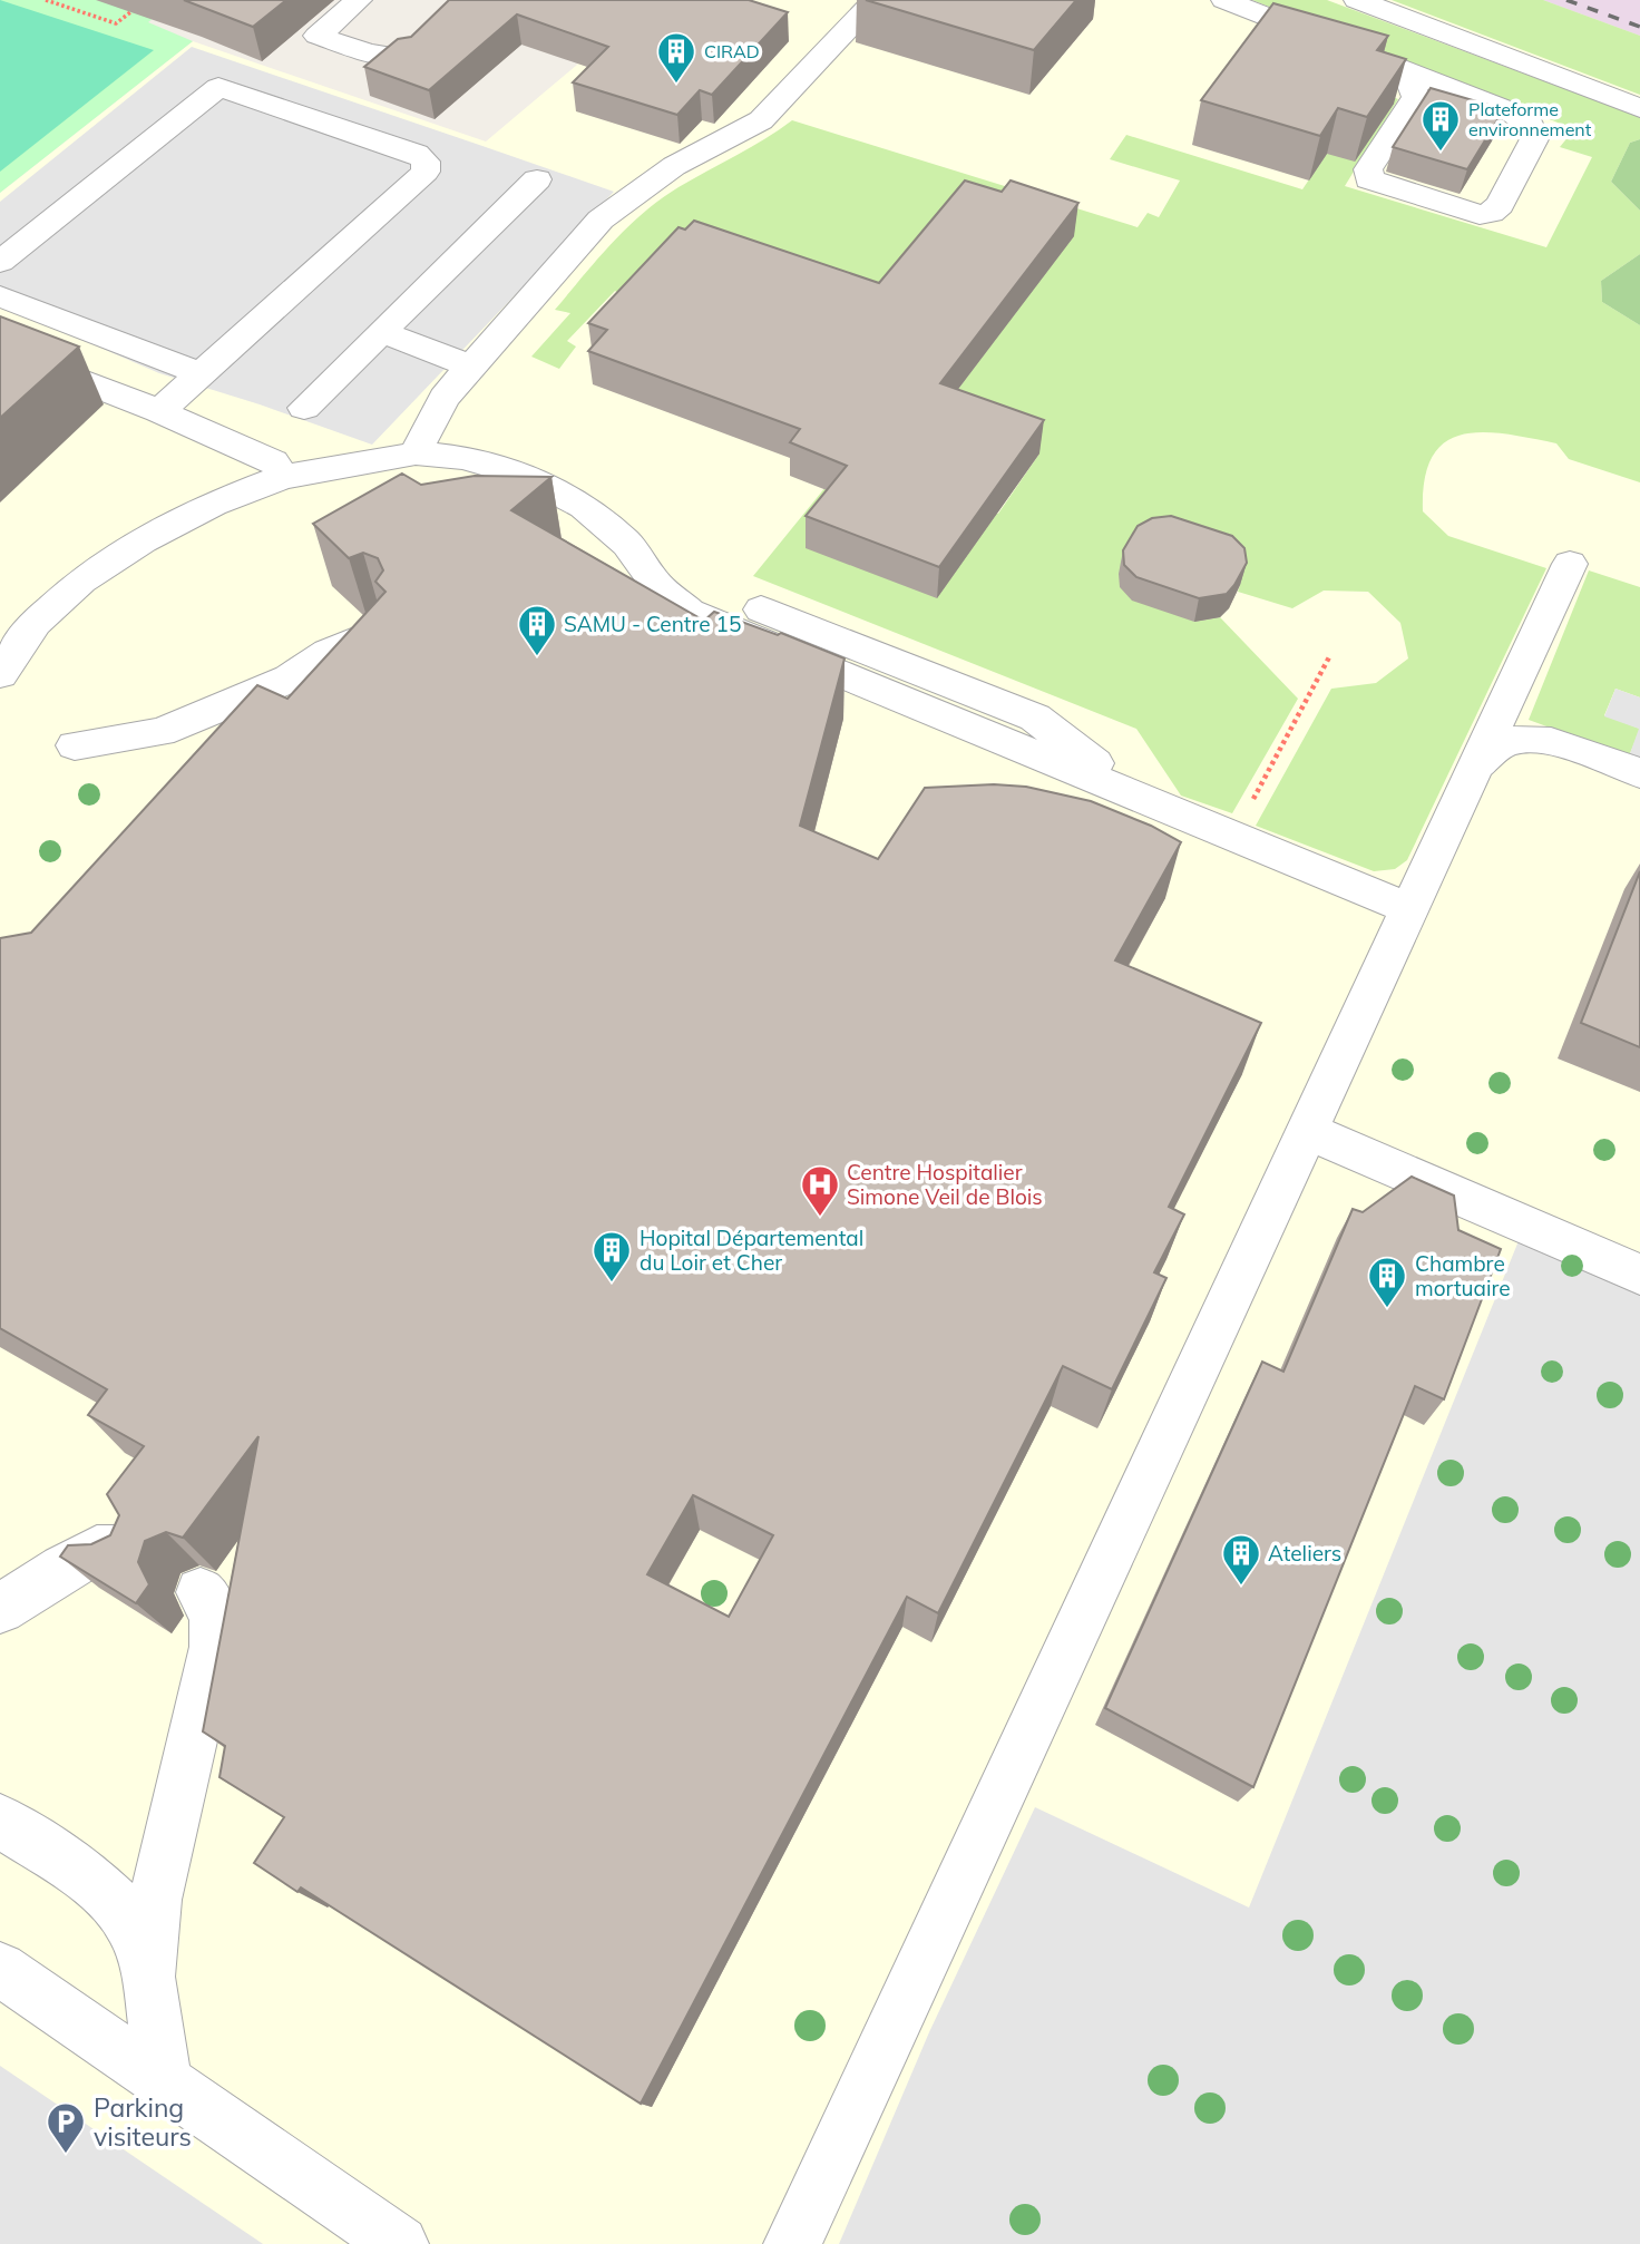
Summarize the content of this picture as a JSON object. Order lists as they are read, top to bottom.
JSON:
{
  "places": {
    "building": [
      "CIRAD",
      "Plateforme environnement",
      "SAMU - Centre 15",
      "Hopital Départemental du Loir et Cher",
      "Chambre mortuaire",
      "Ateliers"
    ],
    "hospital": ["Centre Hospitalier Simone Veil de Blois"],
    "parking": ["Parking visiteurs"]
  }
}
